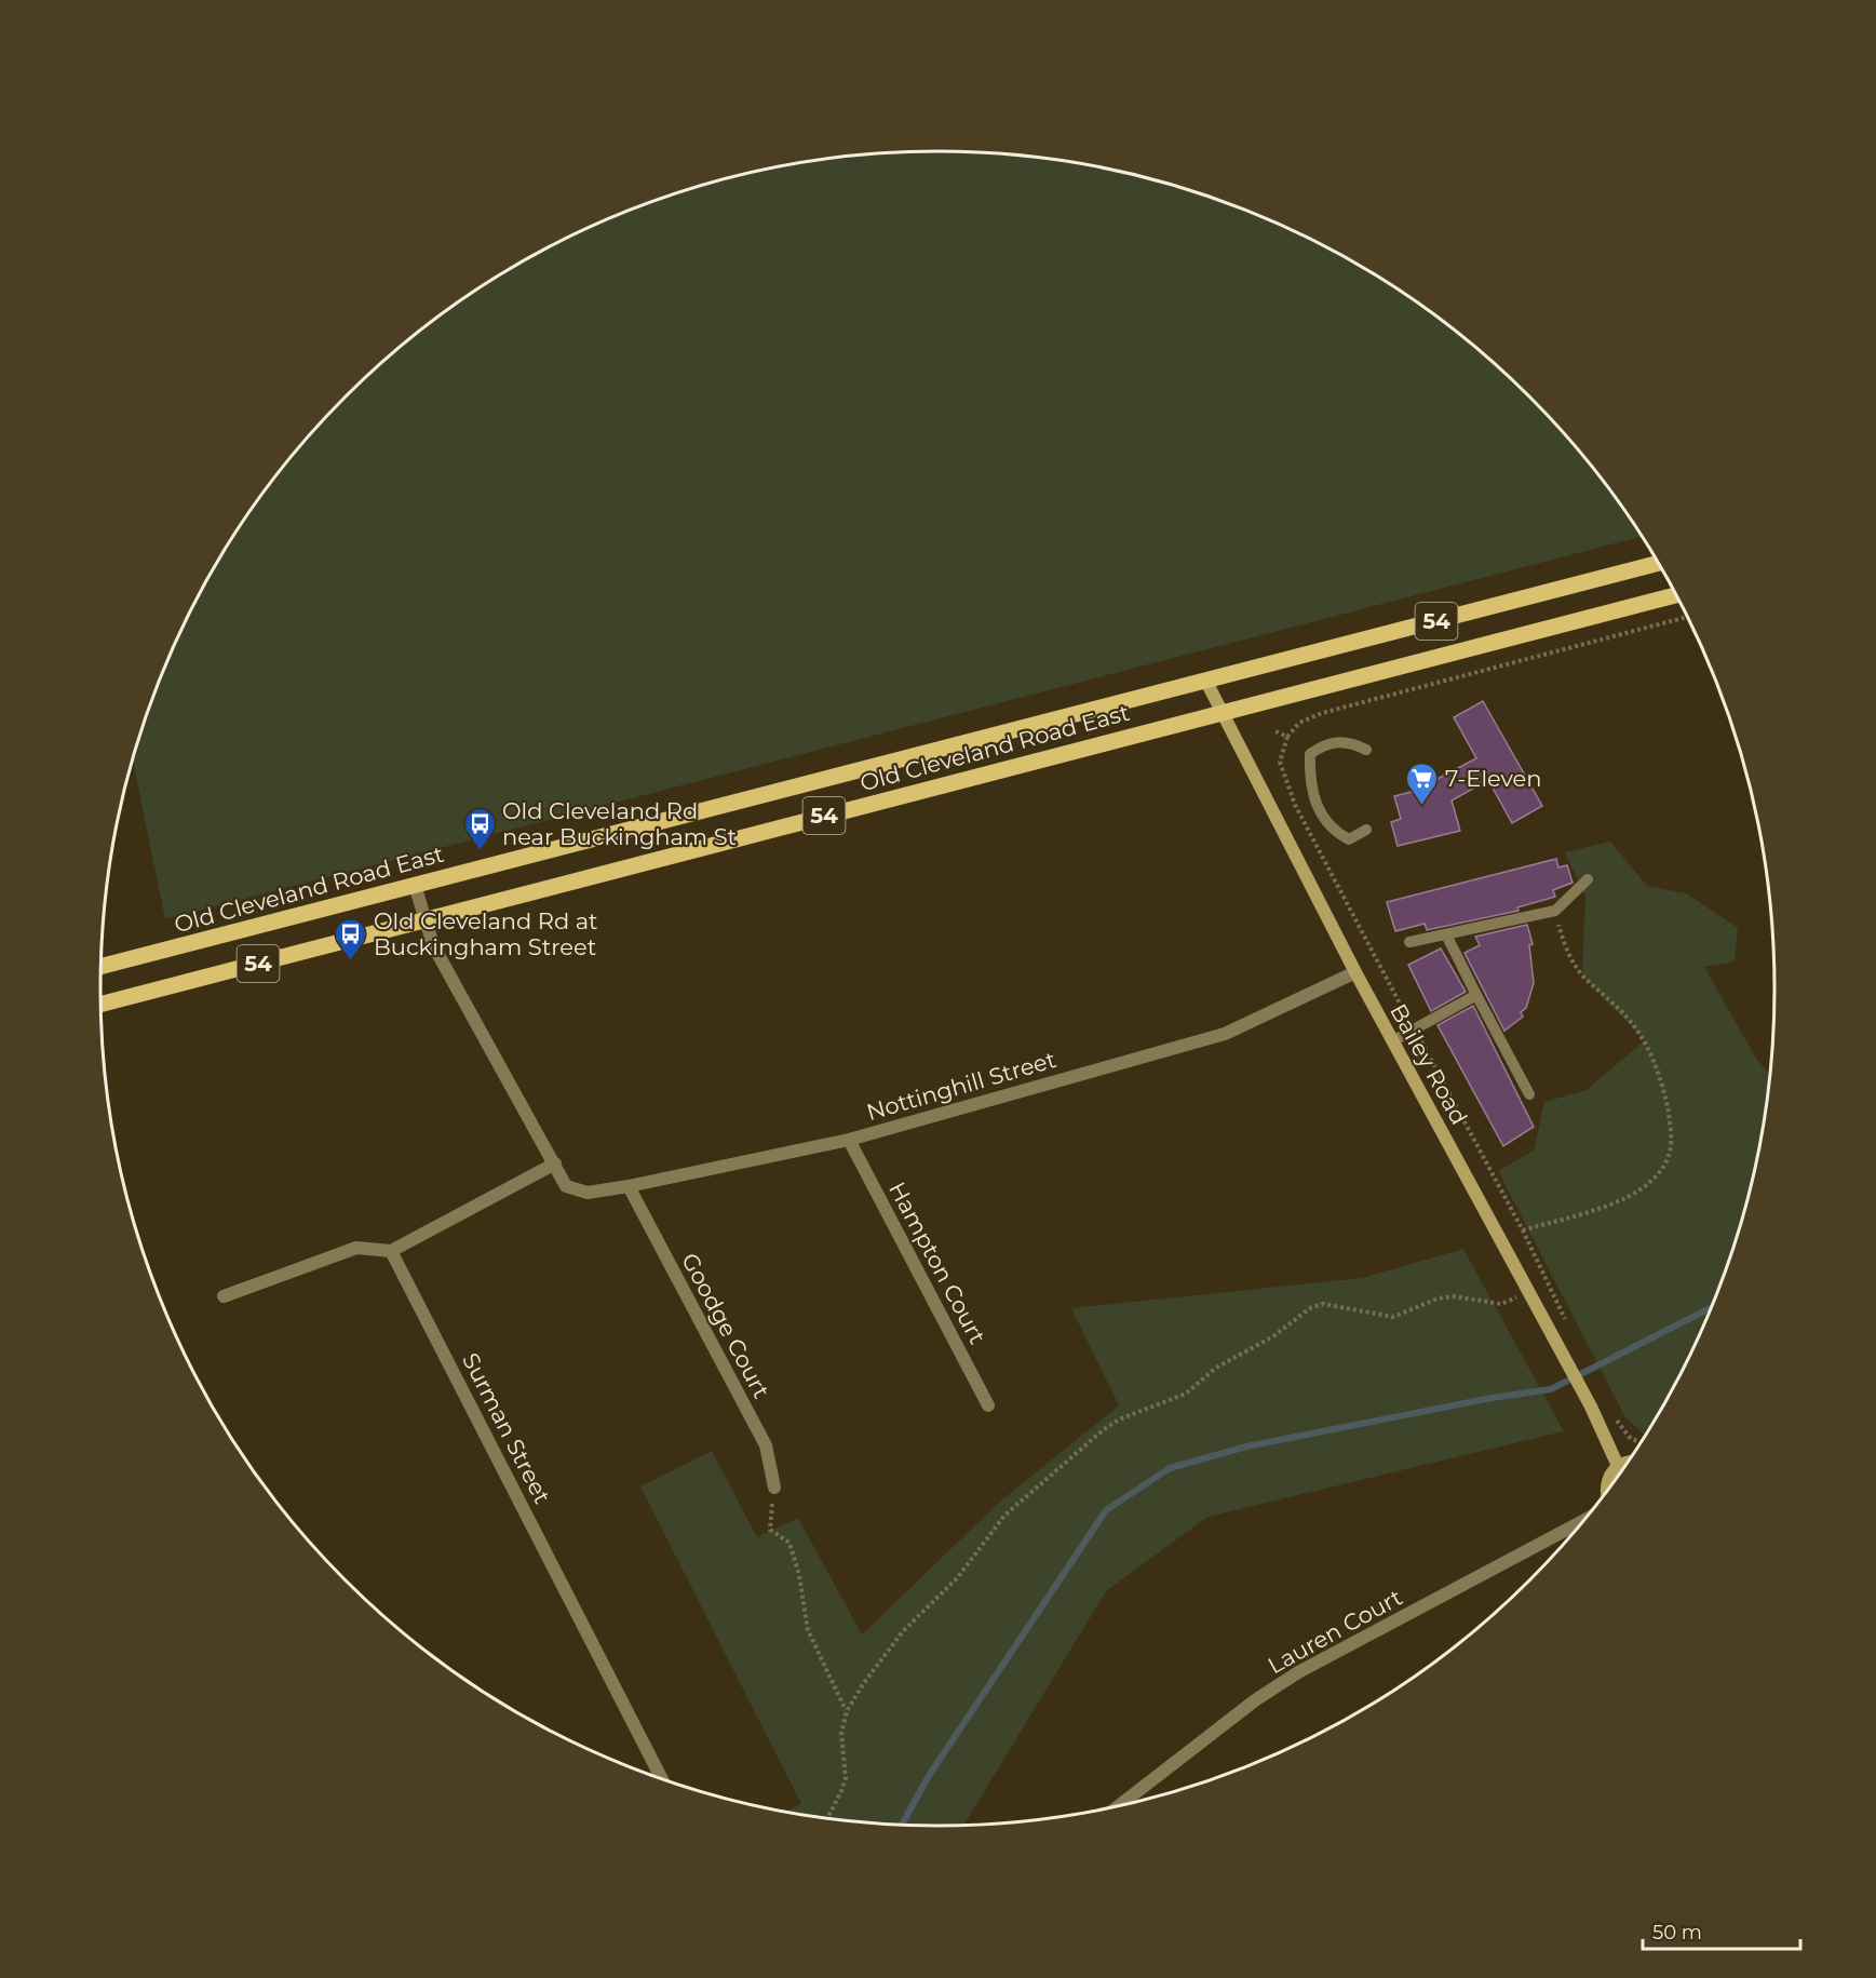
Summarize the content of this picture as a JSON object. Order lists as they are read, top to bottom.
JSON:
{
  "streets": {
    "main road": ["54", "Old Cleveland Road East"],
    "street": [
      "Bailey Road",
      "Nottinghill Street",
      "Hampton Court",
      "Goodge Court",
      "Surman Street",
      "Lauren Court"
    ]
  },
  "crossings": [
    ["Old Cleveland Road East", "Bailey Road"],
    ["Bailey Road", "Nottinghill Street"],
    ["Nottinghill Street", "Hampton Court"],
    ["Nottinghill Street", "Goodge Court"]
  ],
  "places": {
    "supermarket": ["7-Eleven"],
    "bus stop": ["Old Cleveland Rd near Buckingham St", "Old Cleveland Rd at Buckingham Street"]
  },
  "scale_bar": "50 m"
}
